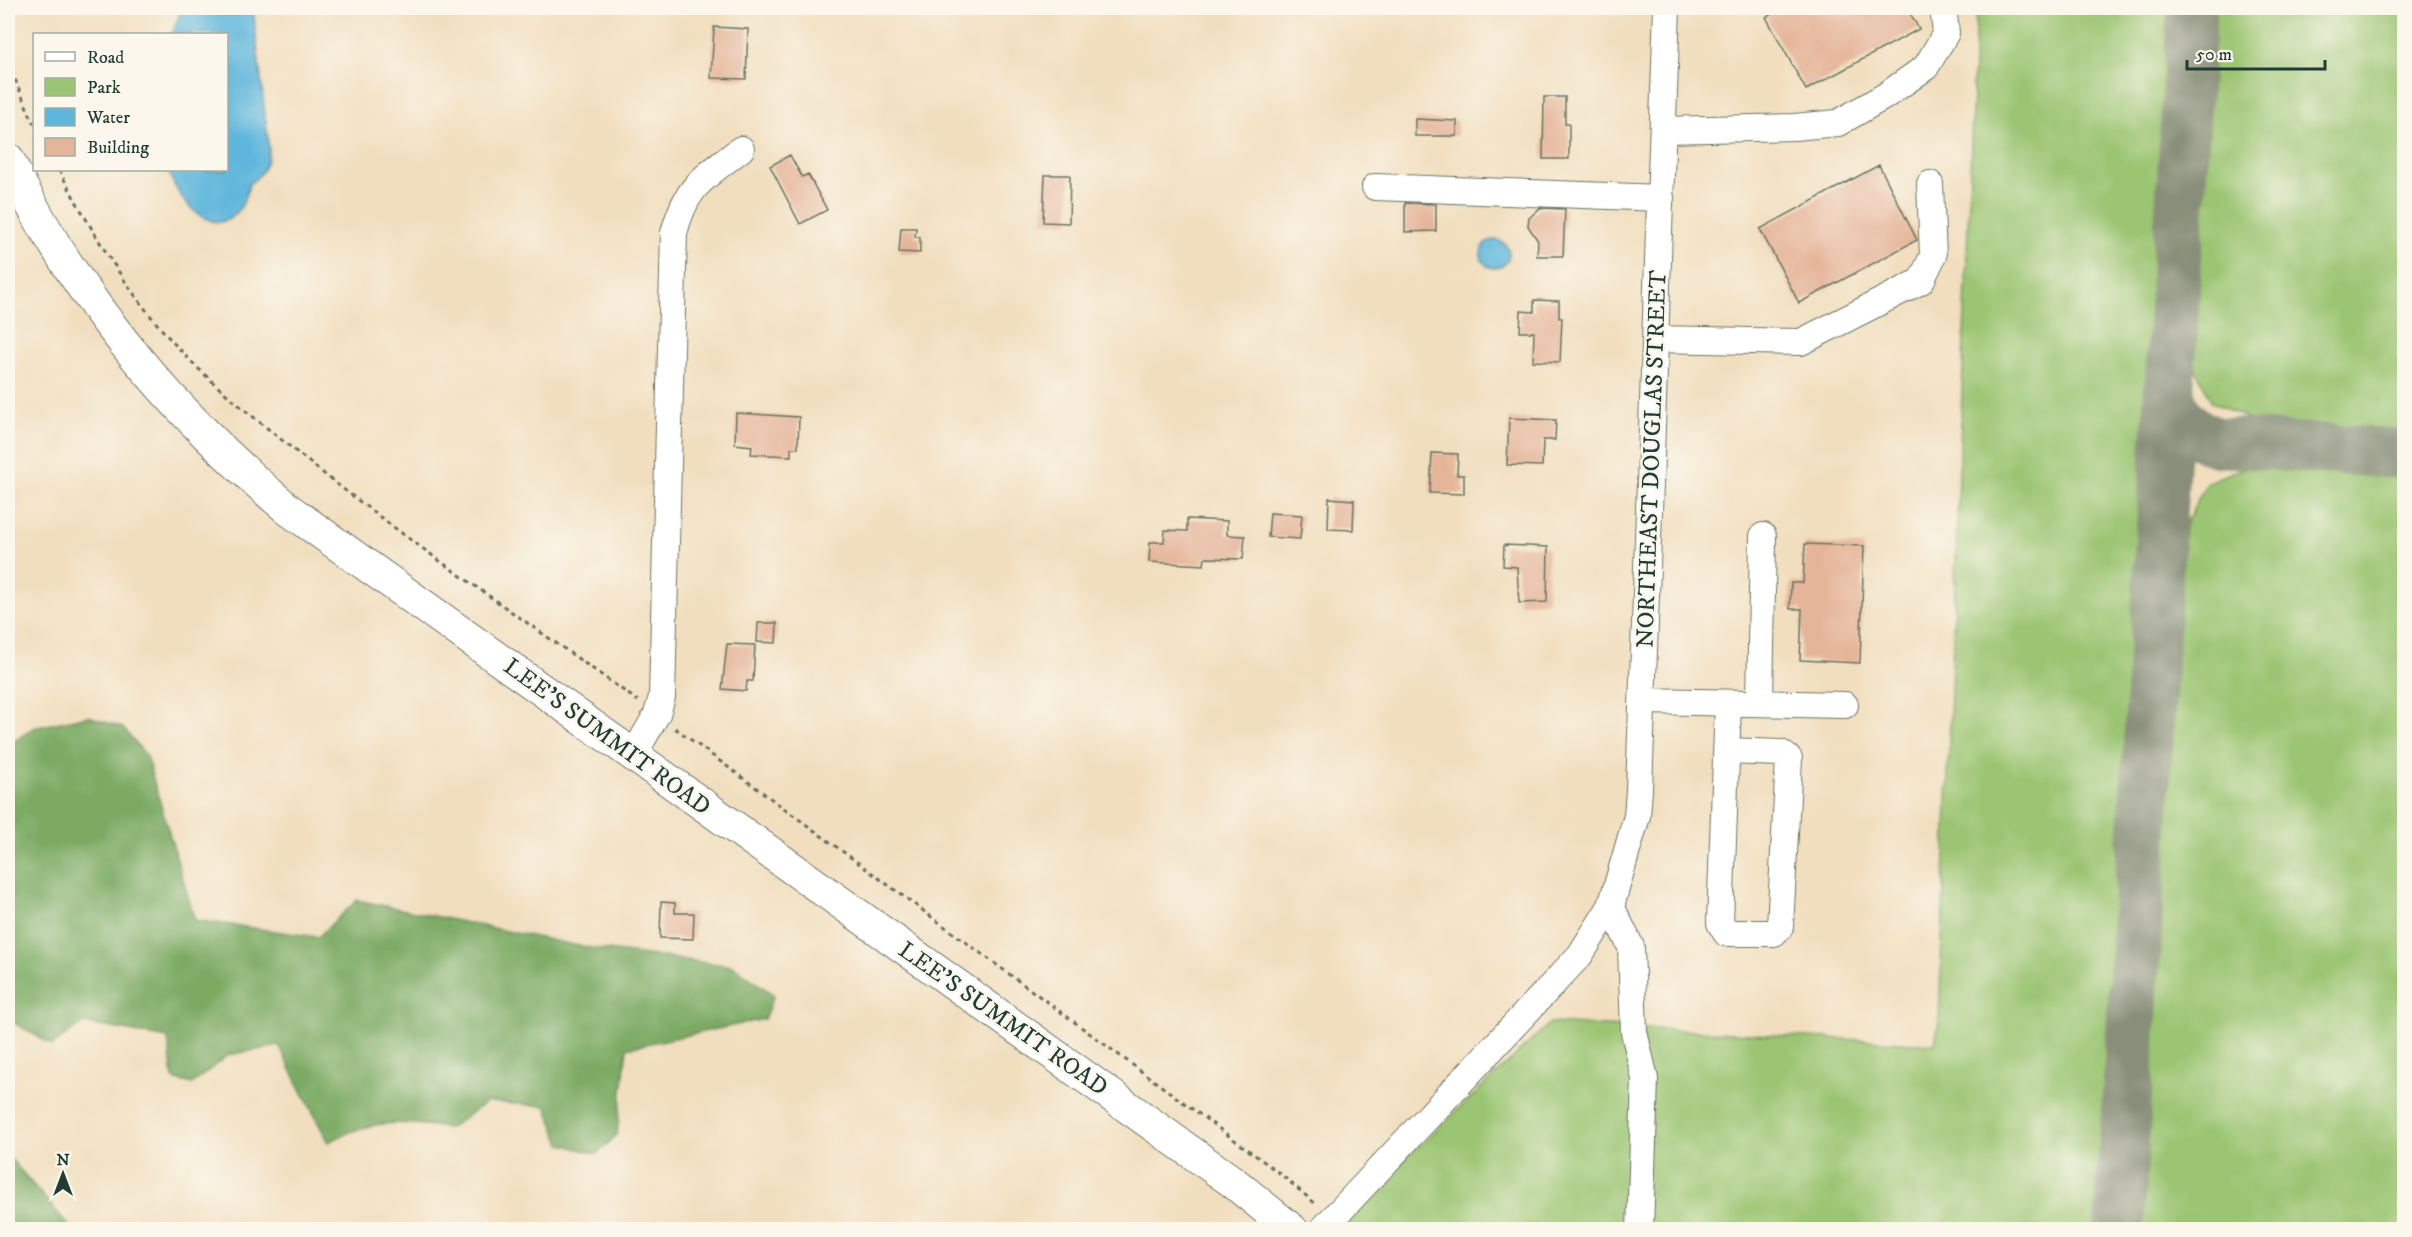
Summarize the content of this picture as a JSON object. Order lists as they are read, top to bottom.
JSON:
{
  "streets": {
    "main road": ["LEE'S SUMMIT ROAD"],
    "street": ["NORTHEAST DOUGLAS STREET"]
  },
  "legend": [
    "Road",
    "Park",
    "Water",
    "Building"
  ],
  "scale_bar": "50 m",
  "north": "top"
}
